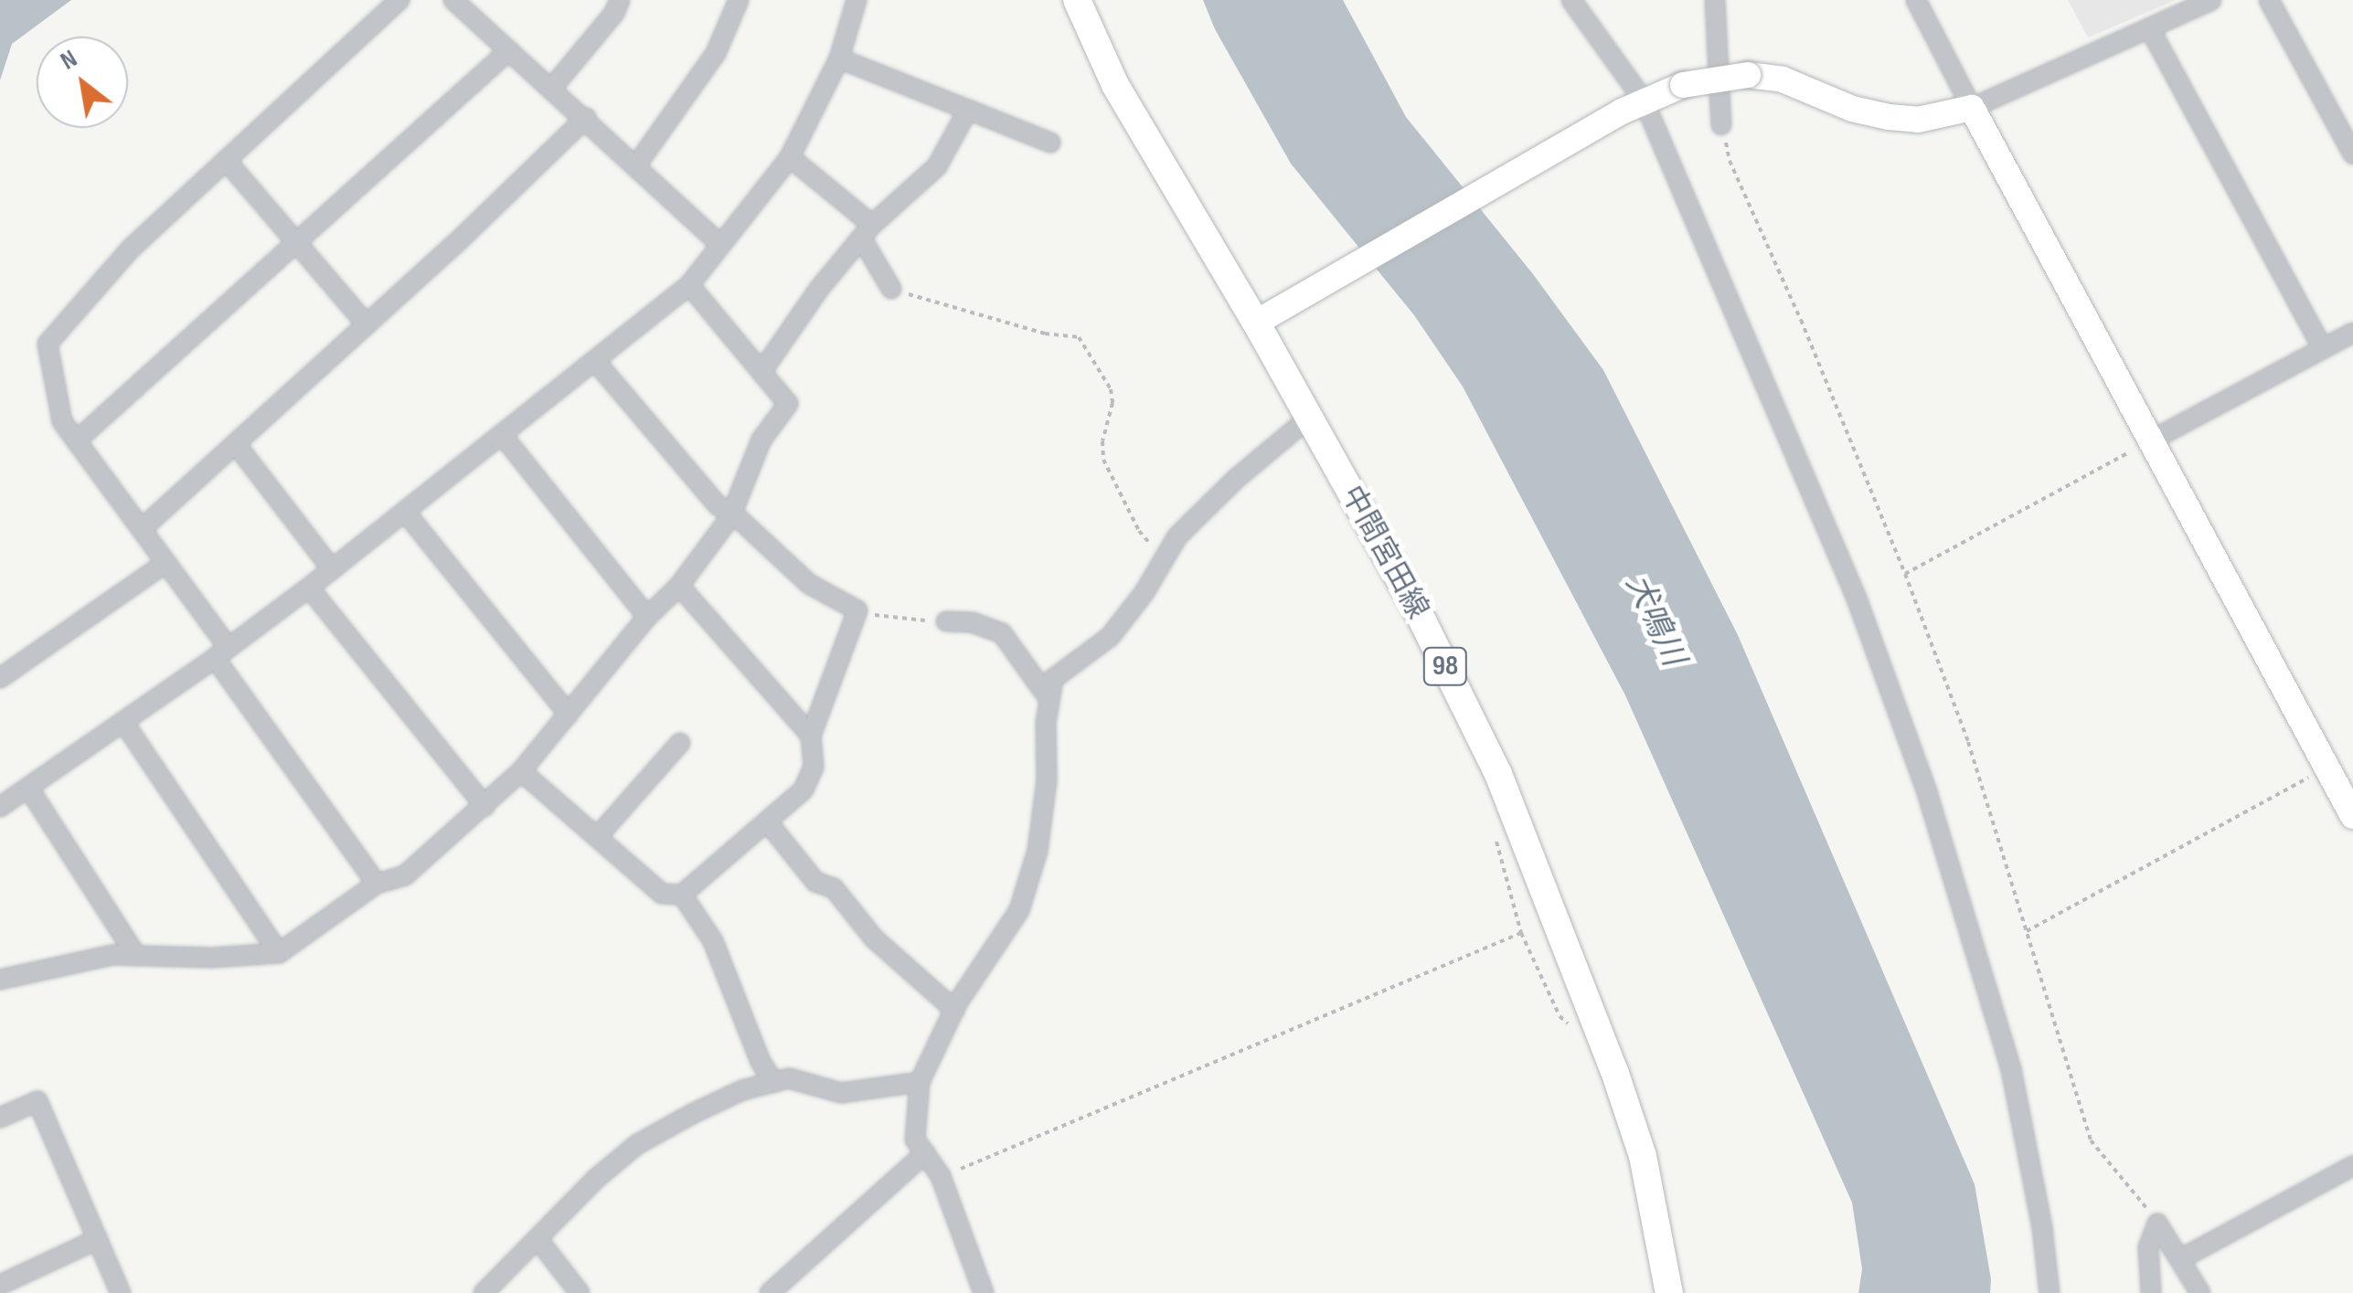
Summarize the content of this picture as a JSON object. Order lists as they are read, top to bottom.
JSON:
{
  "streets": {
    "main road": ["中間宮田線", "98"]
  },
  "water": ["犬鳴川"],
  "north": "top left"
}
